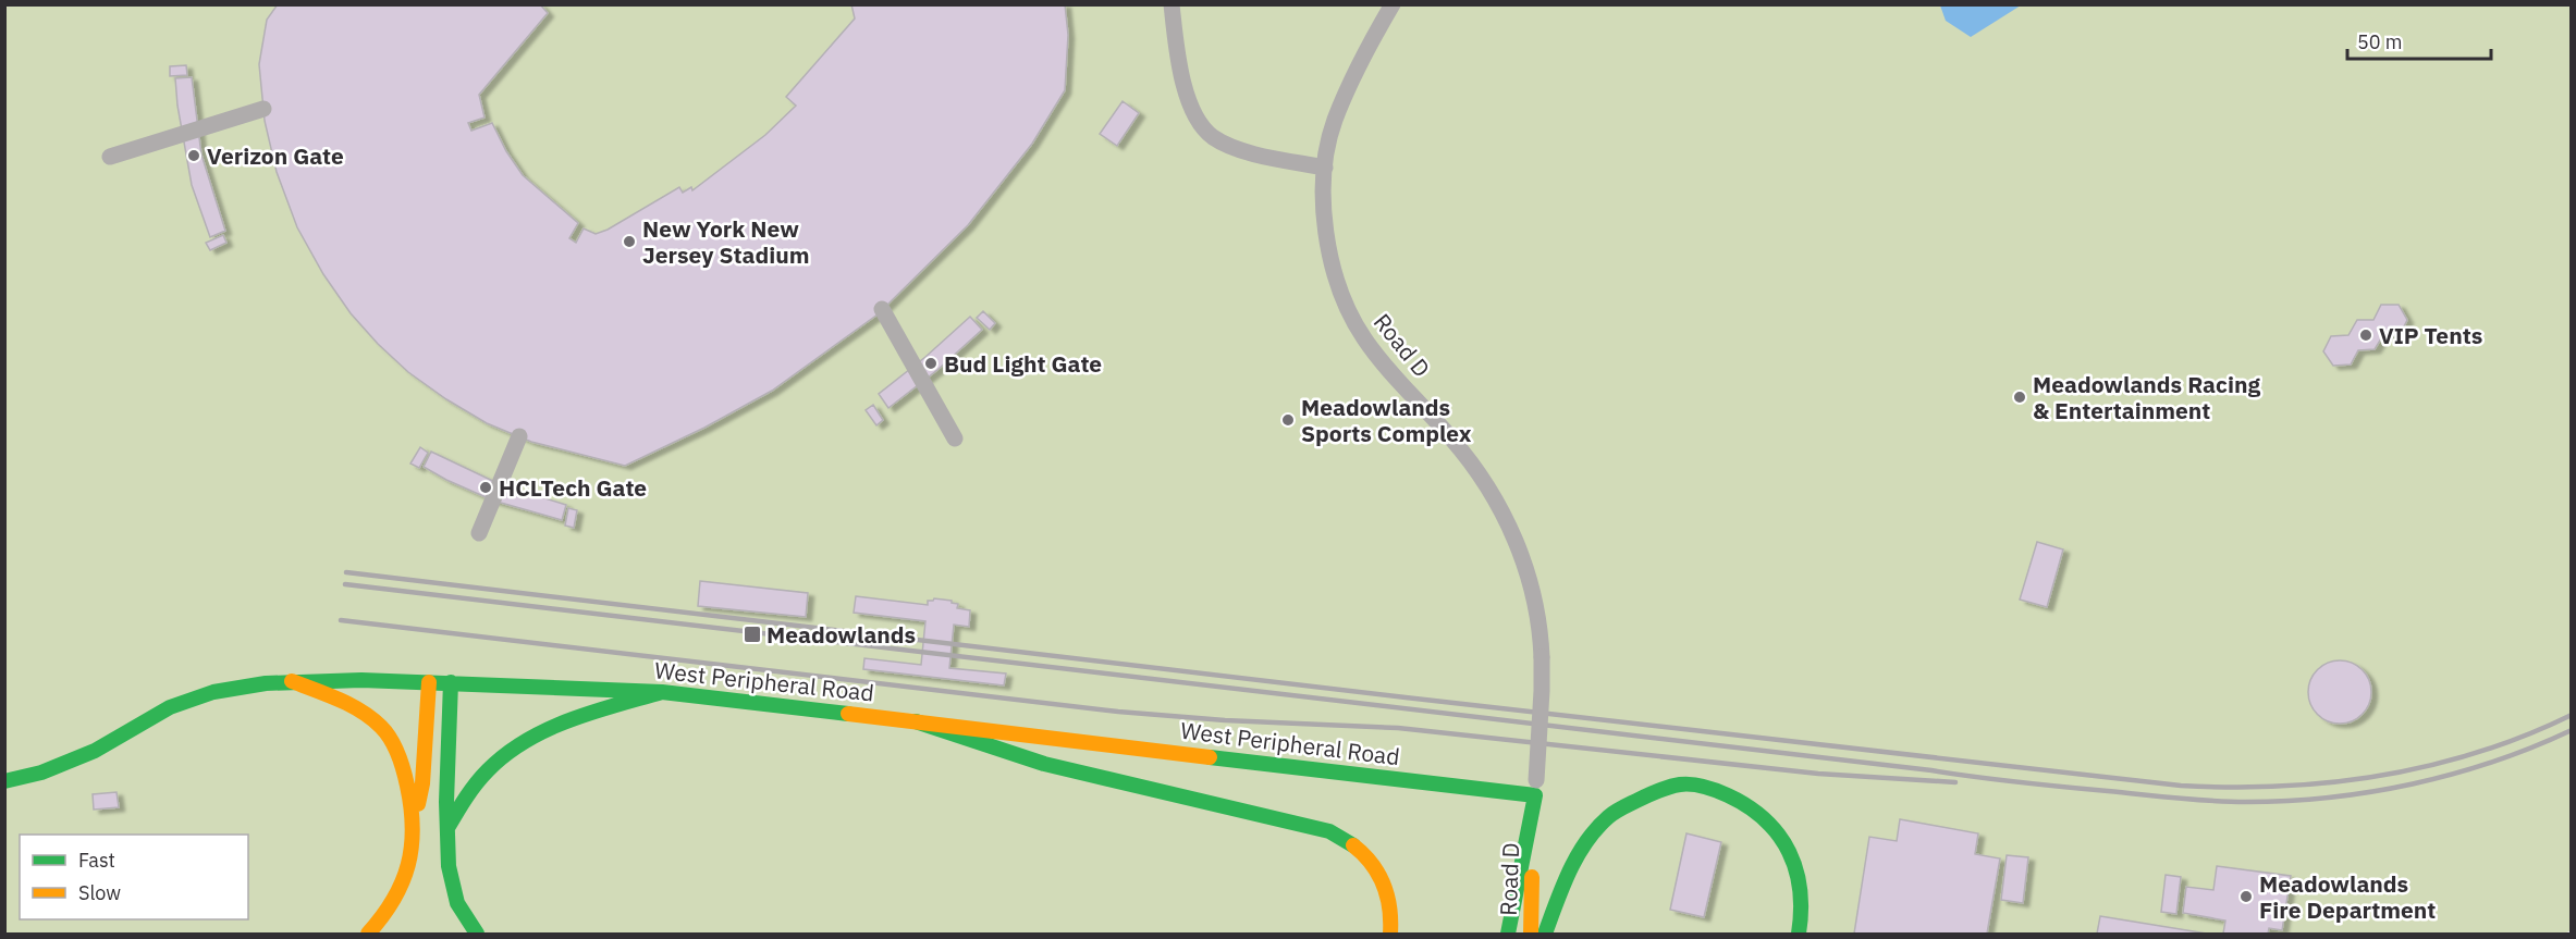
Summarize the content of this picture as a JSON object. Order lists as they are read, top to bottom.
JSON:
{
  "streets": {
    "main road": ["Road D", "West Peripheral Road"]
  },
  "crossings": [
    ["Road D", "West Peripheral Road"]
  ],
  "places": {
    "other": [
      "Verizon Gate",
      "New York New Jersey Stadium",
      "VIP Tents",
      "Bud Light Gate",
      "Meadowlands Racing & Entertainment",
      "Meadowlands Sports Complex",
      "HCLTech Gate",
      "Meadowlands Fire Department"
    ],
    "transit": ["Meadowlands"]
  },
  "legend": ["Fast", "Slow"],
  "scale_bar": "50 m"
}
